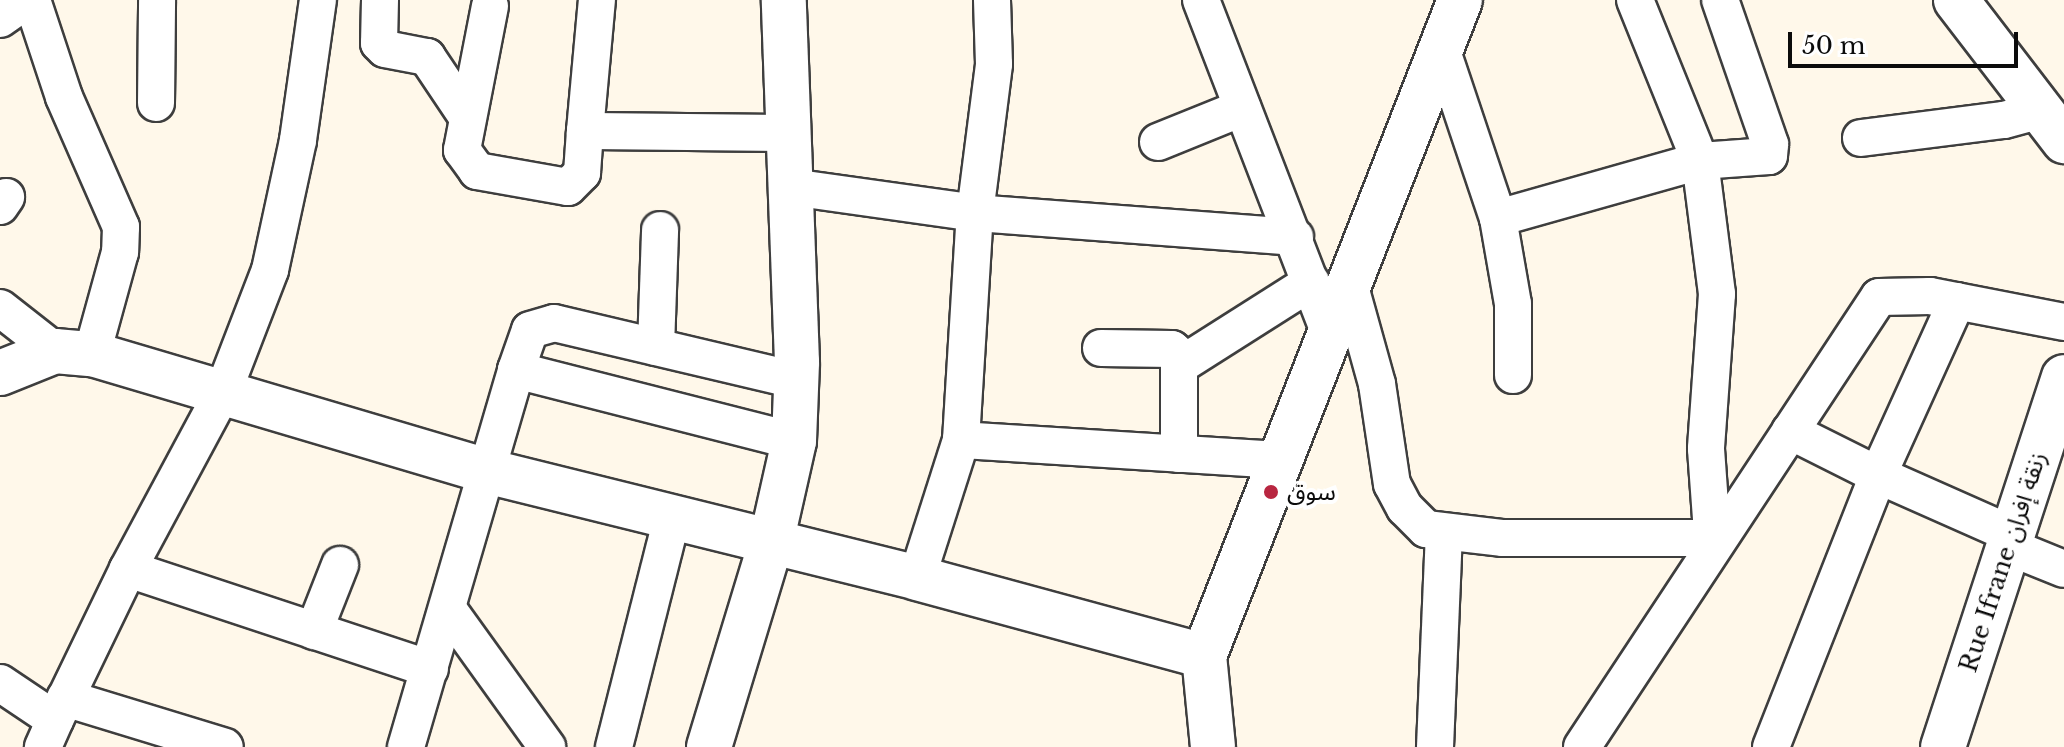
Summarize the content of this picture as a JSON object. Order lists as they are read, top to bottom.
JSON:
{
  "streets": {
    "street": ["Rue Ifrane زنقة إفران"]
  },
  "places": ["سوق"],
  "scale_bar": "50 m"
}
